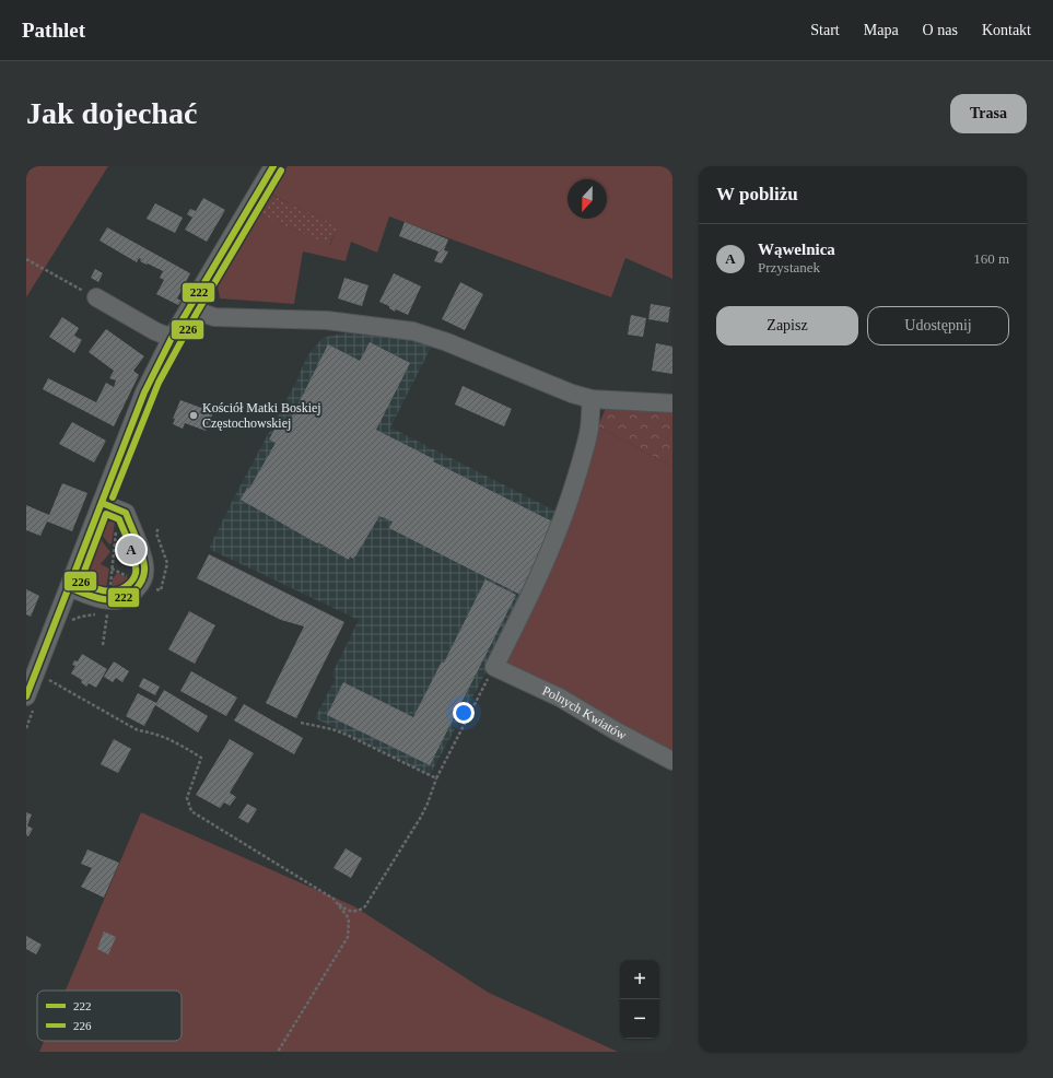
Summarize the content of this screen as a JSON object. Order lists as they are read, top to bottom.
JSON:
{
  "streets": {
    "street": ["Polnych Kwiatów"]
  },
  "places": ["Kościół Matki Boskiej Częstochowskiej"],
  "lines": ["transit line 222", "transit line 226"],
  "legend": ["222", "226"],
  "north": "bottom",
  "page": {
    "header": "Pathlet",
    "nav": [
      "Start",
      "Mapa",
      "O nas",
      "Kontakt"
    ],
    "buttons": [
      "Trasa",
      ["Zapisz", "Udostępnij"]
    ],
    "title": "Jak dojechać",
    "heading": "W pobliżu",
    "list": [
      {
        "mark": "A",
        "name": "Wąwelnica",
        "note": "Przystanek",
        "value": "160 m"
      }
    ],
    "pins": "A",
    "map_buttons": ["+", "−"]
  }
}
